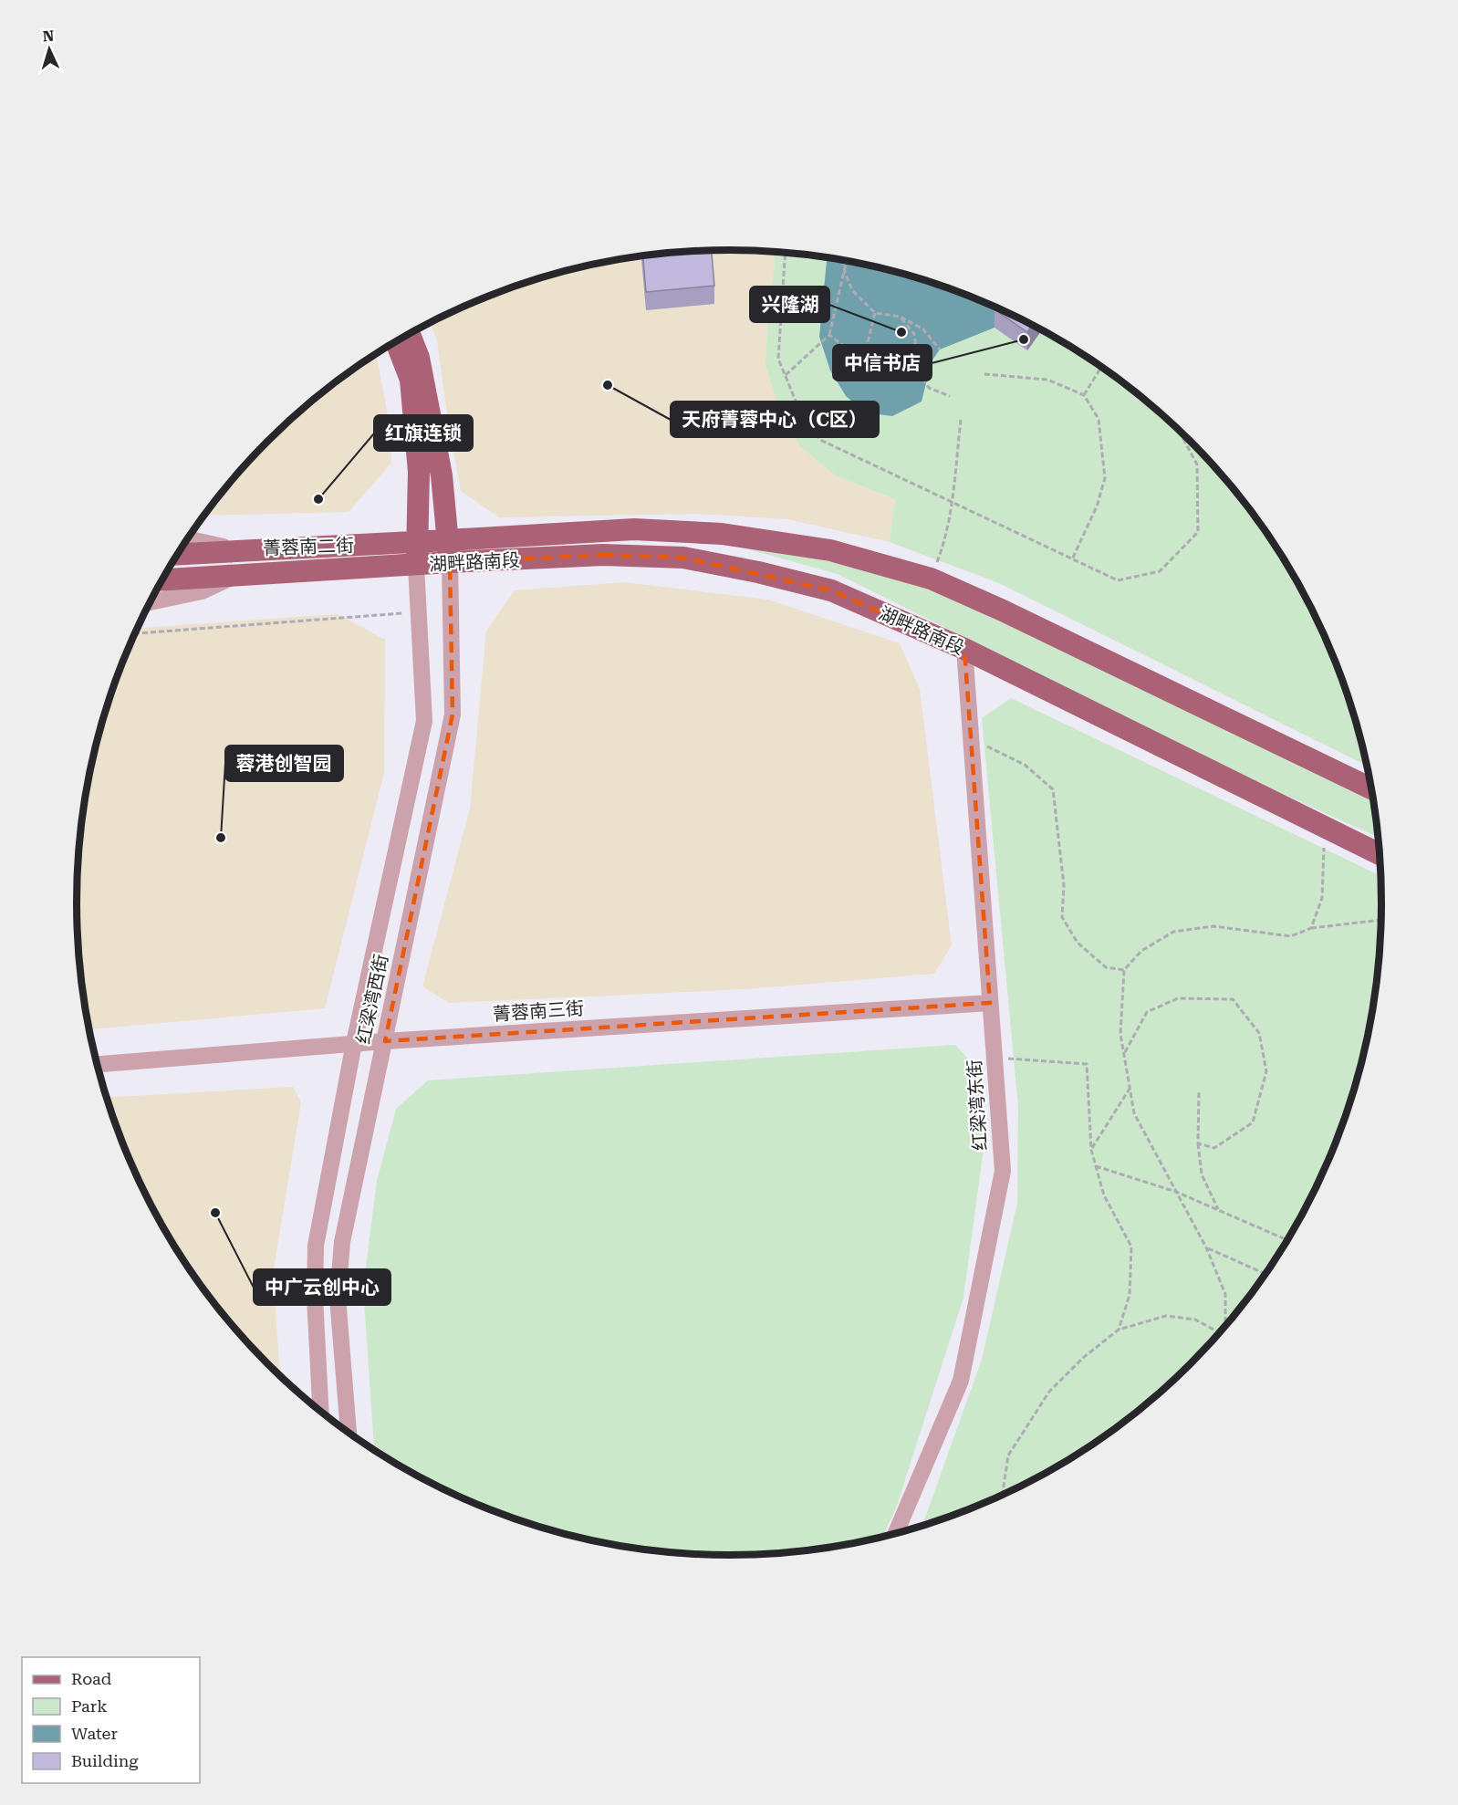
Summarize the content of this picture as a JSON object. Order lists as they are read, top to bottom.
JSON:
{
  "streets": {
    "main road": ["菁蓉南二街", "湖畔路南段"],
    "street": ["红梁湾西街", "菁蓉南三街", "红梁湾东街"]
  },
  "crossings": [
    ["菁蓉南二街", "湖畔路南段"],
    ["菁蓉南二街", "红梁湾西街"],
    ["湖畔路南段", "红梁湾西街"],
    ["湖畔路南段", "红梁湾东街"],
    ["红梁湾西街", "菁蓉南三街"],
    ["菁蓉南三街", "红梁湾东街"]
  ],
  "places": [
    "兴隆湖",
    "中信书店",
    "天府菁蓉中心（C区）",
    "红旗连锁",
    "蓉港创智园",
    "中广云创中心"
  ],
  "legend": [
    "Road",
    "Park",
    "Water",
    "Building"
  ],
  "north": "top"
}
